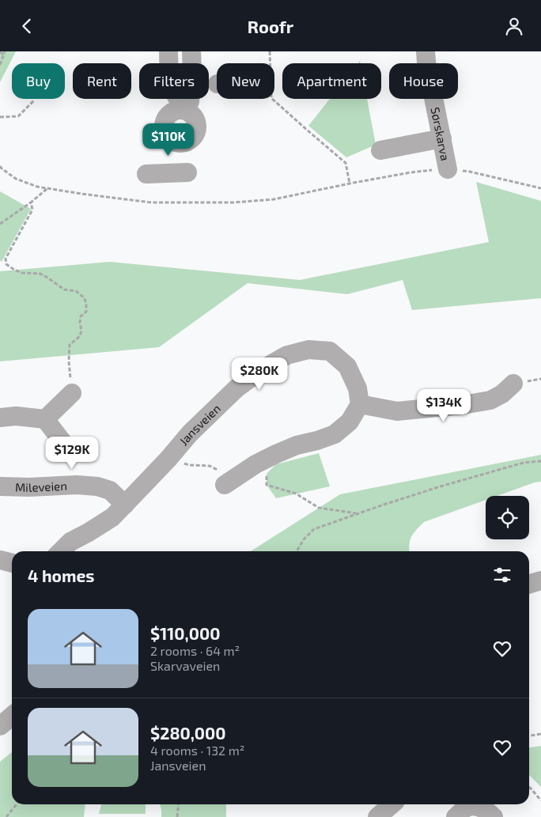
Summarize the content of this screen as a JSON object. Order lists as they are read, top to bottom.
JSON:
{
  "streets": {
    "street": ["Sørskarva", "Jansveien", "Mileveien"]
  },
  "crossings": [
    ["Jansveien", "Mileveien"]
  ],
  "page": {
    "header": "Roofr",
    "chip": [
      "Buy",
      "Rent",
      "Filters",
      "New",
      "Apartment",
      "House"
    ],
    "price": [
      "$110K",
      "$280K",
      "$134K",
      "$129K"
    ],
    "heading": "4 homes",
    "list": [
      {
        "name": "$110,000",
        "note": "2 rooms · 64 m² · Skarvaveien"
      },
      {
        "name": "$280,000",
        "note": "4 rooms · 132 m² · Jansveien"
      }
    ]
  }
}
